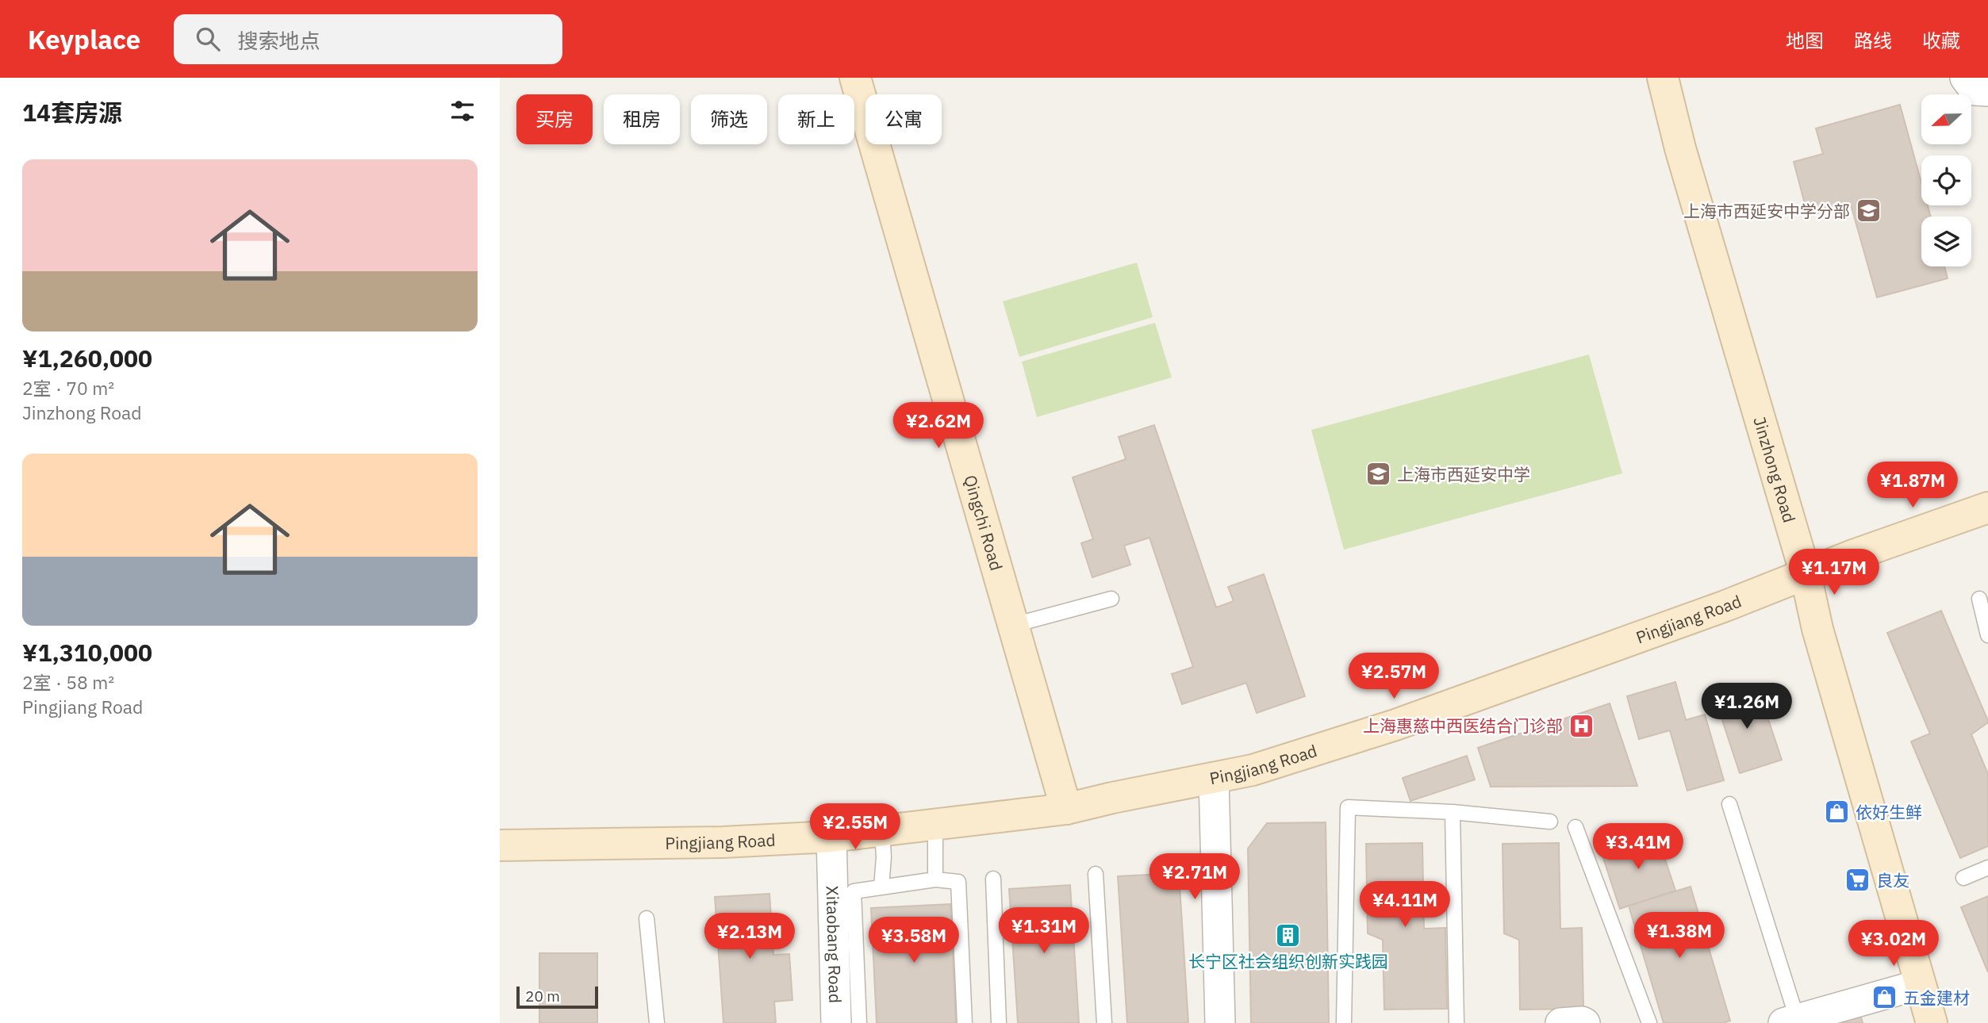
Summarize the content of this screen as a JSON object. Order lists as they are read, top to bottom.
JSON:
{
  "streets": {
    "street": [
      "Jinzhong Road",
      "Qingchi Road",
      "Pingjiang Road",
      "Xitaobang Road"
    ]
  },
  "crossings": [
    ["Jinzhong Road", "Pingjiang Road"],
    ["Qingchi Road", "Pingjiang Road"],
    ["Pingjiang Road", "Xitaobang Road"]
  ],
  "places": {
    "school or university": ["上海市西延安中学分部", "上海市西延安中学"],
    "hospital": ["上海惠慈中西医结合门诊部"],
    "shop": ["依好生鲜", "五金建材"],
    "supermarket": ["良友"],
    "building": ["长宁区社会组织创新实践园"]
  },
  "scale_bar": "20 m",
  "north": "left",
  "page": {
    "header": "Keyplace",
    "search": "搜索地点",
    "nav": ["地图", "路线", "收藏"],
    "heading": "14套房源",
    "chip": [
      "买房",
      "租房",
      "筛选",
      "新上",
      "公寓"
    ],
    "list": [
      {
        "name": "¥1,260,000",
        "note": "2室 · 70 m² · Jinzhong Road"
      },
      {
        "name": "¥1,310,000",
        "note": "2室 · 58 m² · Pingjiang Road"
      }
    ],
    "price": [
      "¥2.62M",
      "¥1.87M",
      "¥1.17M",
      "¥2.57M",
      "¥1.26M",
      "¥2.55M",
      "¥3.41M",
      "¥2.71M",
      "¥4.11M",
      "¥1.31M",
      "¥1.38M",
      "¥2.13M",
      "¥3.58M",
      "¥3.02M"
    ],
    "scale": "20 m"
  }
}
